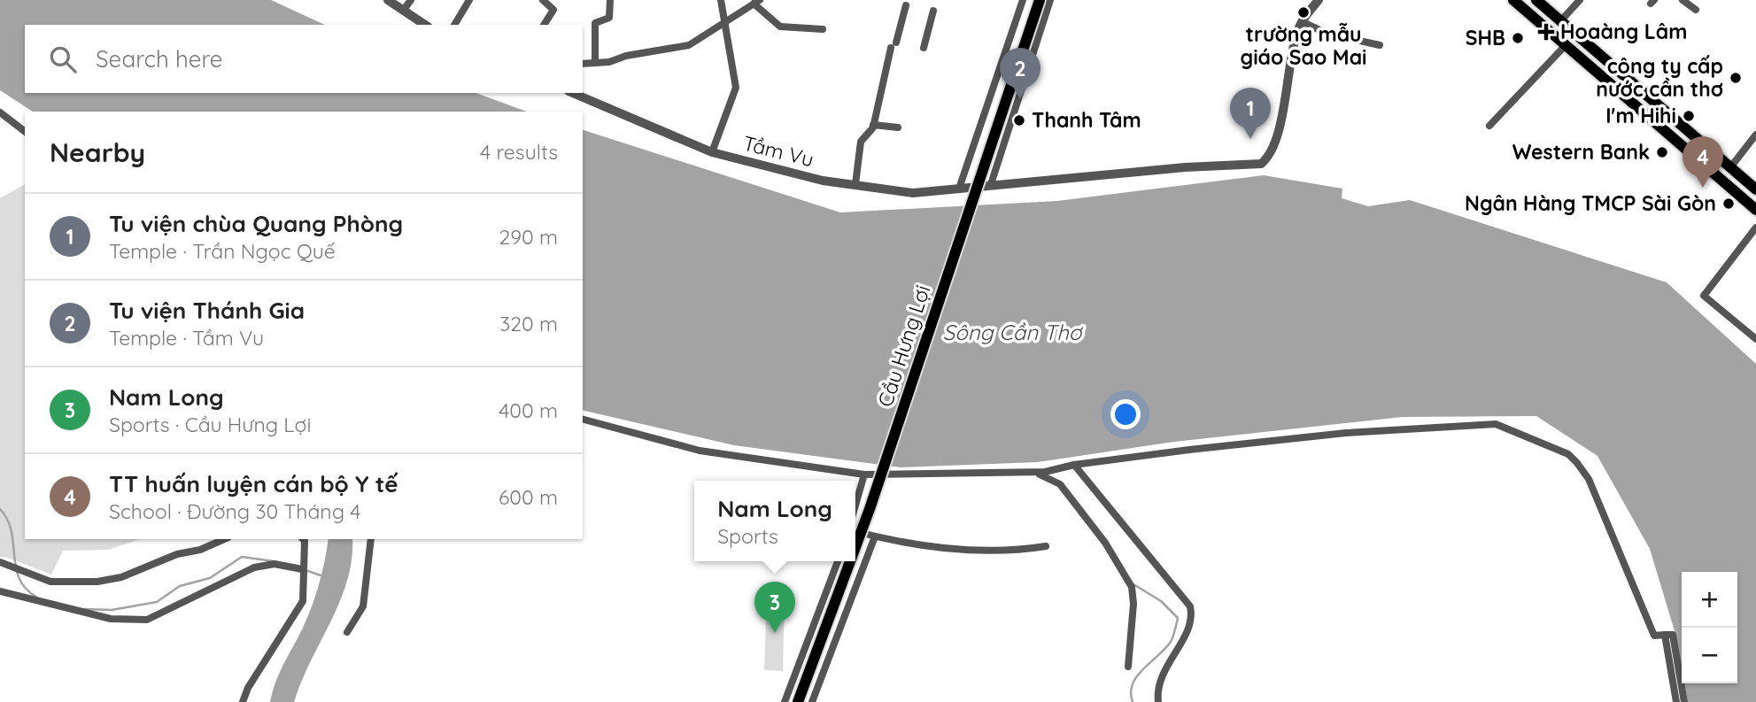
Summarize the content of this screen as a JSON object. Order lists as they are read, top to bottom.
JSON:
{
  "streets": {
    "main road": ["Cầu Hưng Lợi"],
    "street": ["Tầm Vu"]
  },
  "water": ["Sông Cần Thơ"],
  "places": {
    "other": [
      "trường mẫu giáo Sao Mai",
      "SHB",
      "công ty cấp nước cần thơ",
      "I'm Hihi",
      "Thanh Tâm",
      "Western Bank",
      "Ngân Hàng TMCP Sài Gòn"
    ],
    "health": ["Hoaàng Lâm"]
  },
  "page": {
    "search": "Search here",
    "pins": [
      "2",
      "1",
      "4",
      "3"
    ],
    "heading": ["Nearby", "4 results"],
    "list": [
      {
        "mark": "1",
        "name": "Tu viện chùa Quang Phòng",
        "note": "Temple · Trần Ngọc Quế",
        "value": "290 m"
      },
      {
        "mark": "2",
        "name": "Tu viện Thánh Gia",
        "note": "Temple · Tầm Vu",
        "value": "320 m"
      },
      {
        "mark": "3",
        "name": "Nam Long",
        "note": "Sports · Cầu Hưng Lợi",
        "value": "400 m"
      },
      {
        "mark": "4",
        "name": "TT huấn luyện cán bộ Y tế",
        "note": "School · Đường 30 Tháng 4",
        "value": "600 m"
      }
    ],
    "popup": ["Nam Long", "Sports"],
    "map_buttons": ["+", "−"]
  }
}
